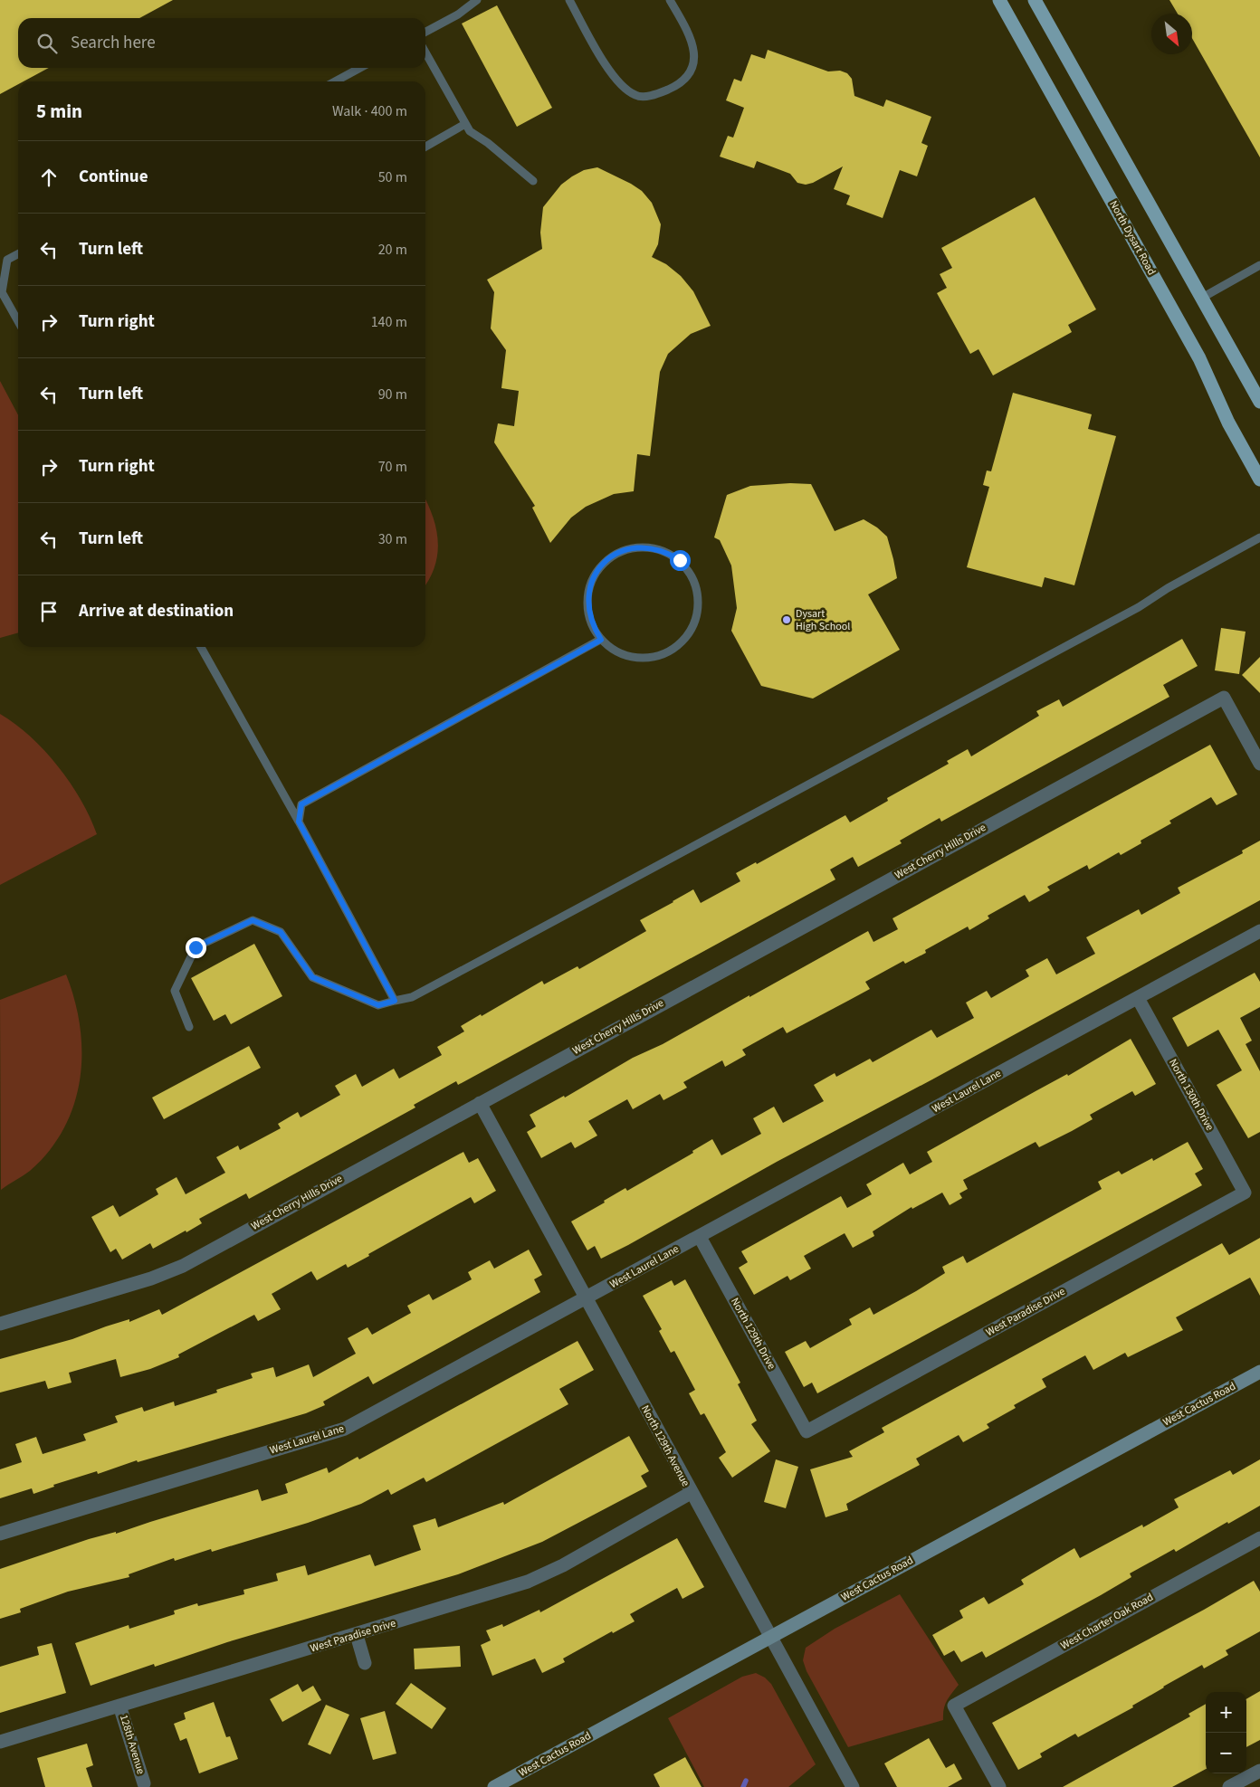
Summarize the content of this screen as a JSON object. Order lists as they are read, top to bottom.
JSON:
{
  "streets": {
    "main road": ["North Dysart Road", "West Cactus Road"],
    "street": [
      "West Cherry Hills Drive",
      "West Laurel Lane",
      "North 130th Drive",
      "West Paradise Drive",
      "North 129th Drive",
      "North 129th Avenue",
      "West Charter Oak Road",
      "128th Avenue"
    ]
  },
  "crossings": [
    ["West Cherry Hills Drive", "North 129th Avenue"],
    ["West Laurel Lane", "North 130th Drive"],
    ["West Laurel Lane", "North 129th Drive"],
    ["West Laurel Lane", "North 129th Avenue"],
    ["North 130th Drive", "West Paradise Drive"],
    ["West Paradise Drive", "North 129th Drive"],
    ["West Paradise Drive", "North 129th Avenue"],
    ["West Paradise Drive", "128th Avenue"],
    ["West Cactus Road", "North 129th Avenue"]
  ],
  "places": ["Dysart High School"],
  "north": "bottom right",
  "page": {
    "search": "Search here",
    "heading": ["5 min", "Walk · 400 m"],
    "list": [
      ["Continue", "50 m"],
      ["Turn left", "20 m"],
      ["Turn right", "140 m"],
      ["Turn left", "90 m"],
      ["Turn right", "70 m"],
      ["Turn left", "30 m"],
      "Arrive at destination"
    ],
    "map_buttons": ["+", "−"]
  }
}
